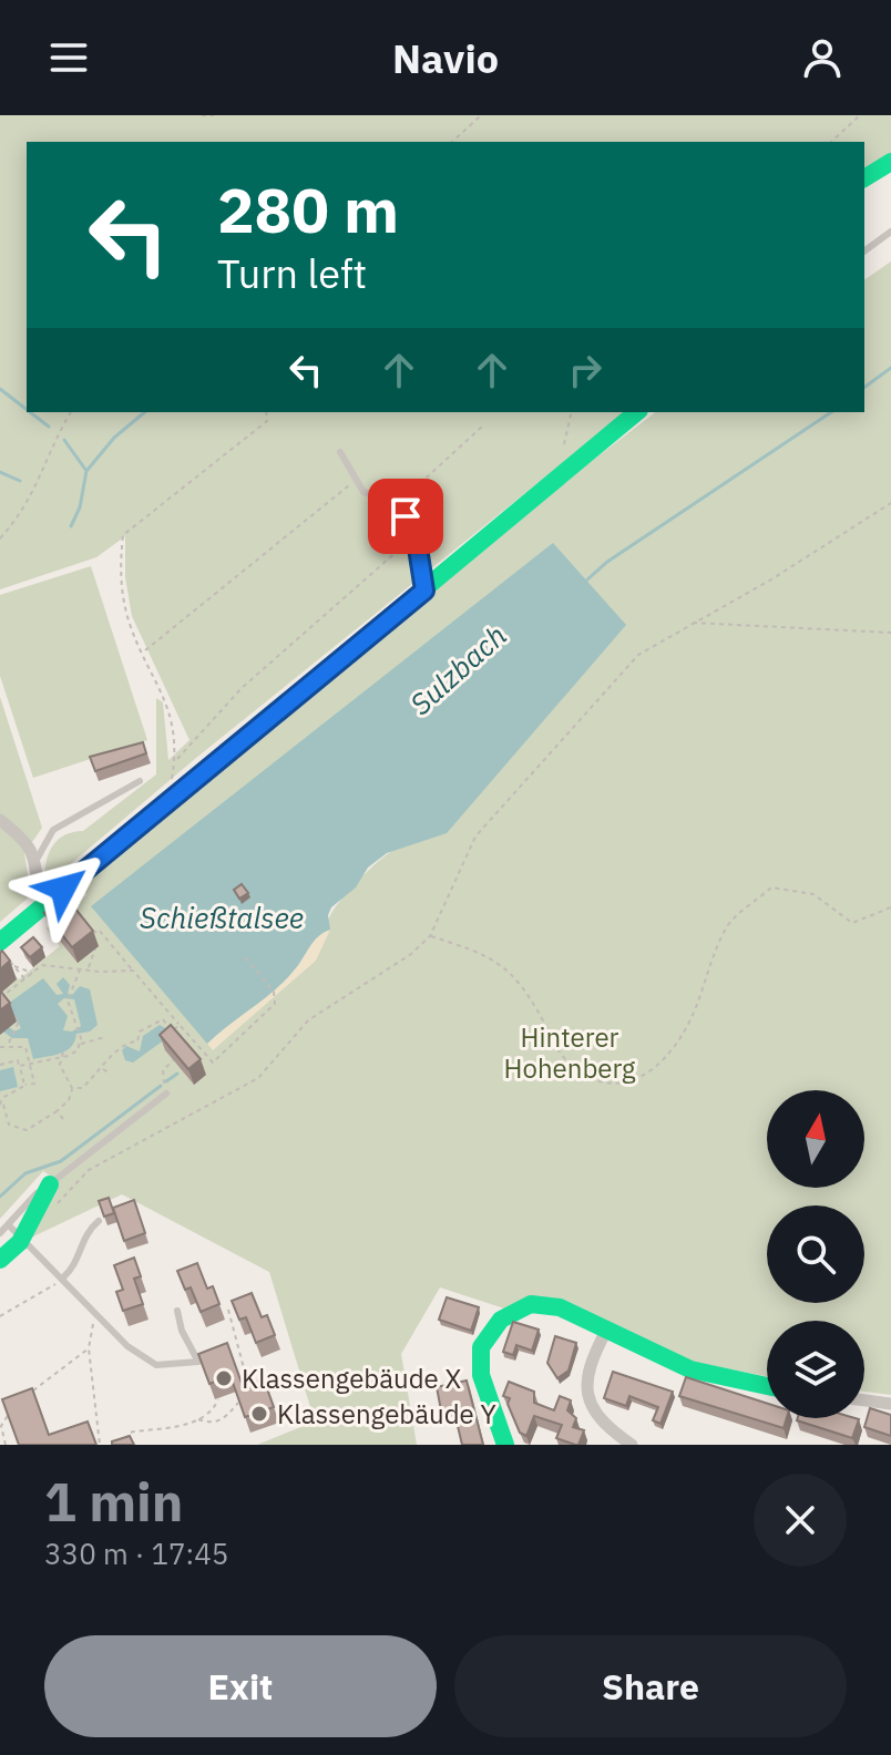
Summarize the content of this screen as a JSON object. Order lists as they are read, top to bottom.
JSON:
{
  "water": ["Sulzbach", "Schießtalsee"],
  "parks": ["Hinterer Hohenberg"],
  "places": ["Klassengebäude X", "Klassengebäude Y"],
  "north": "top",
  "page": {
    "header": "Navio",
    "turn": ["280 m", "Turn left"],
    "heading": ["1 min", "330 m · 17:45"],
    "buttons": ["Exit", "Share"]
  }
}
